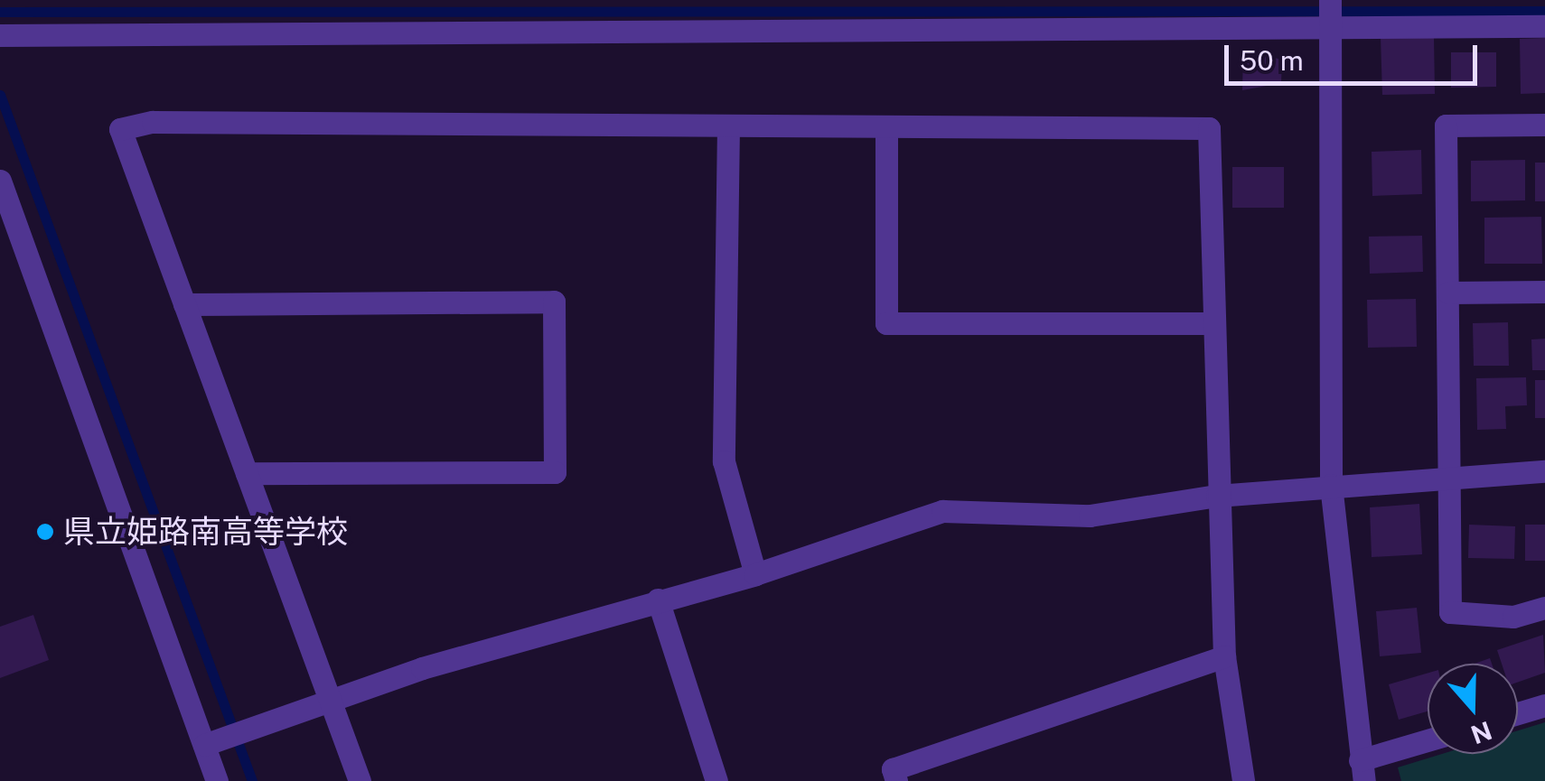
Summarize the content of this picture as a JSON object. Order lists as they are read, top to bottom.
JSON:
{
  "places": ["県立姫路南高等学校"],
  "scale_bar": "50 m",
  "north": "bottom"
}
